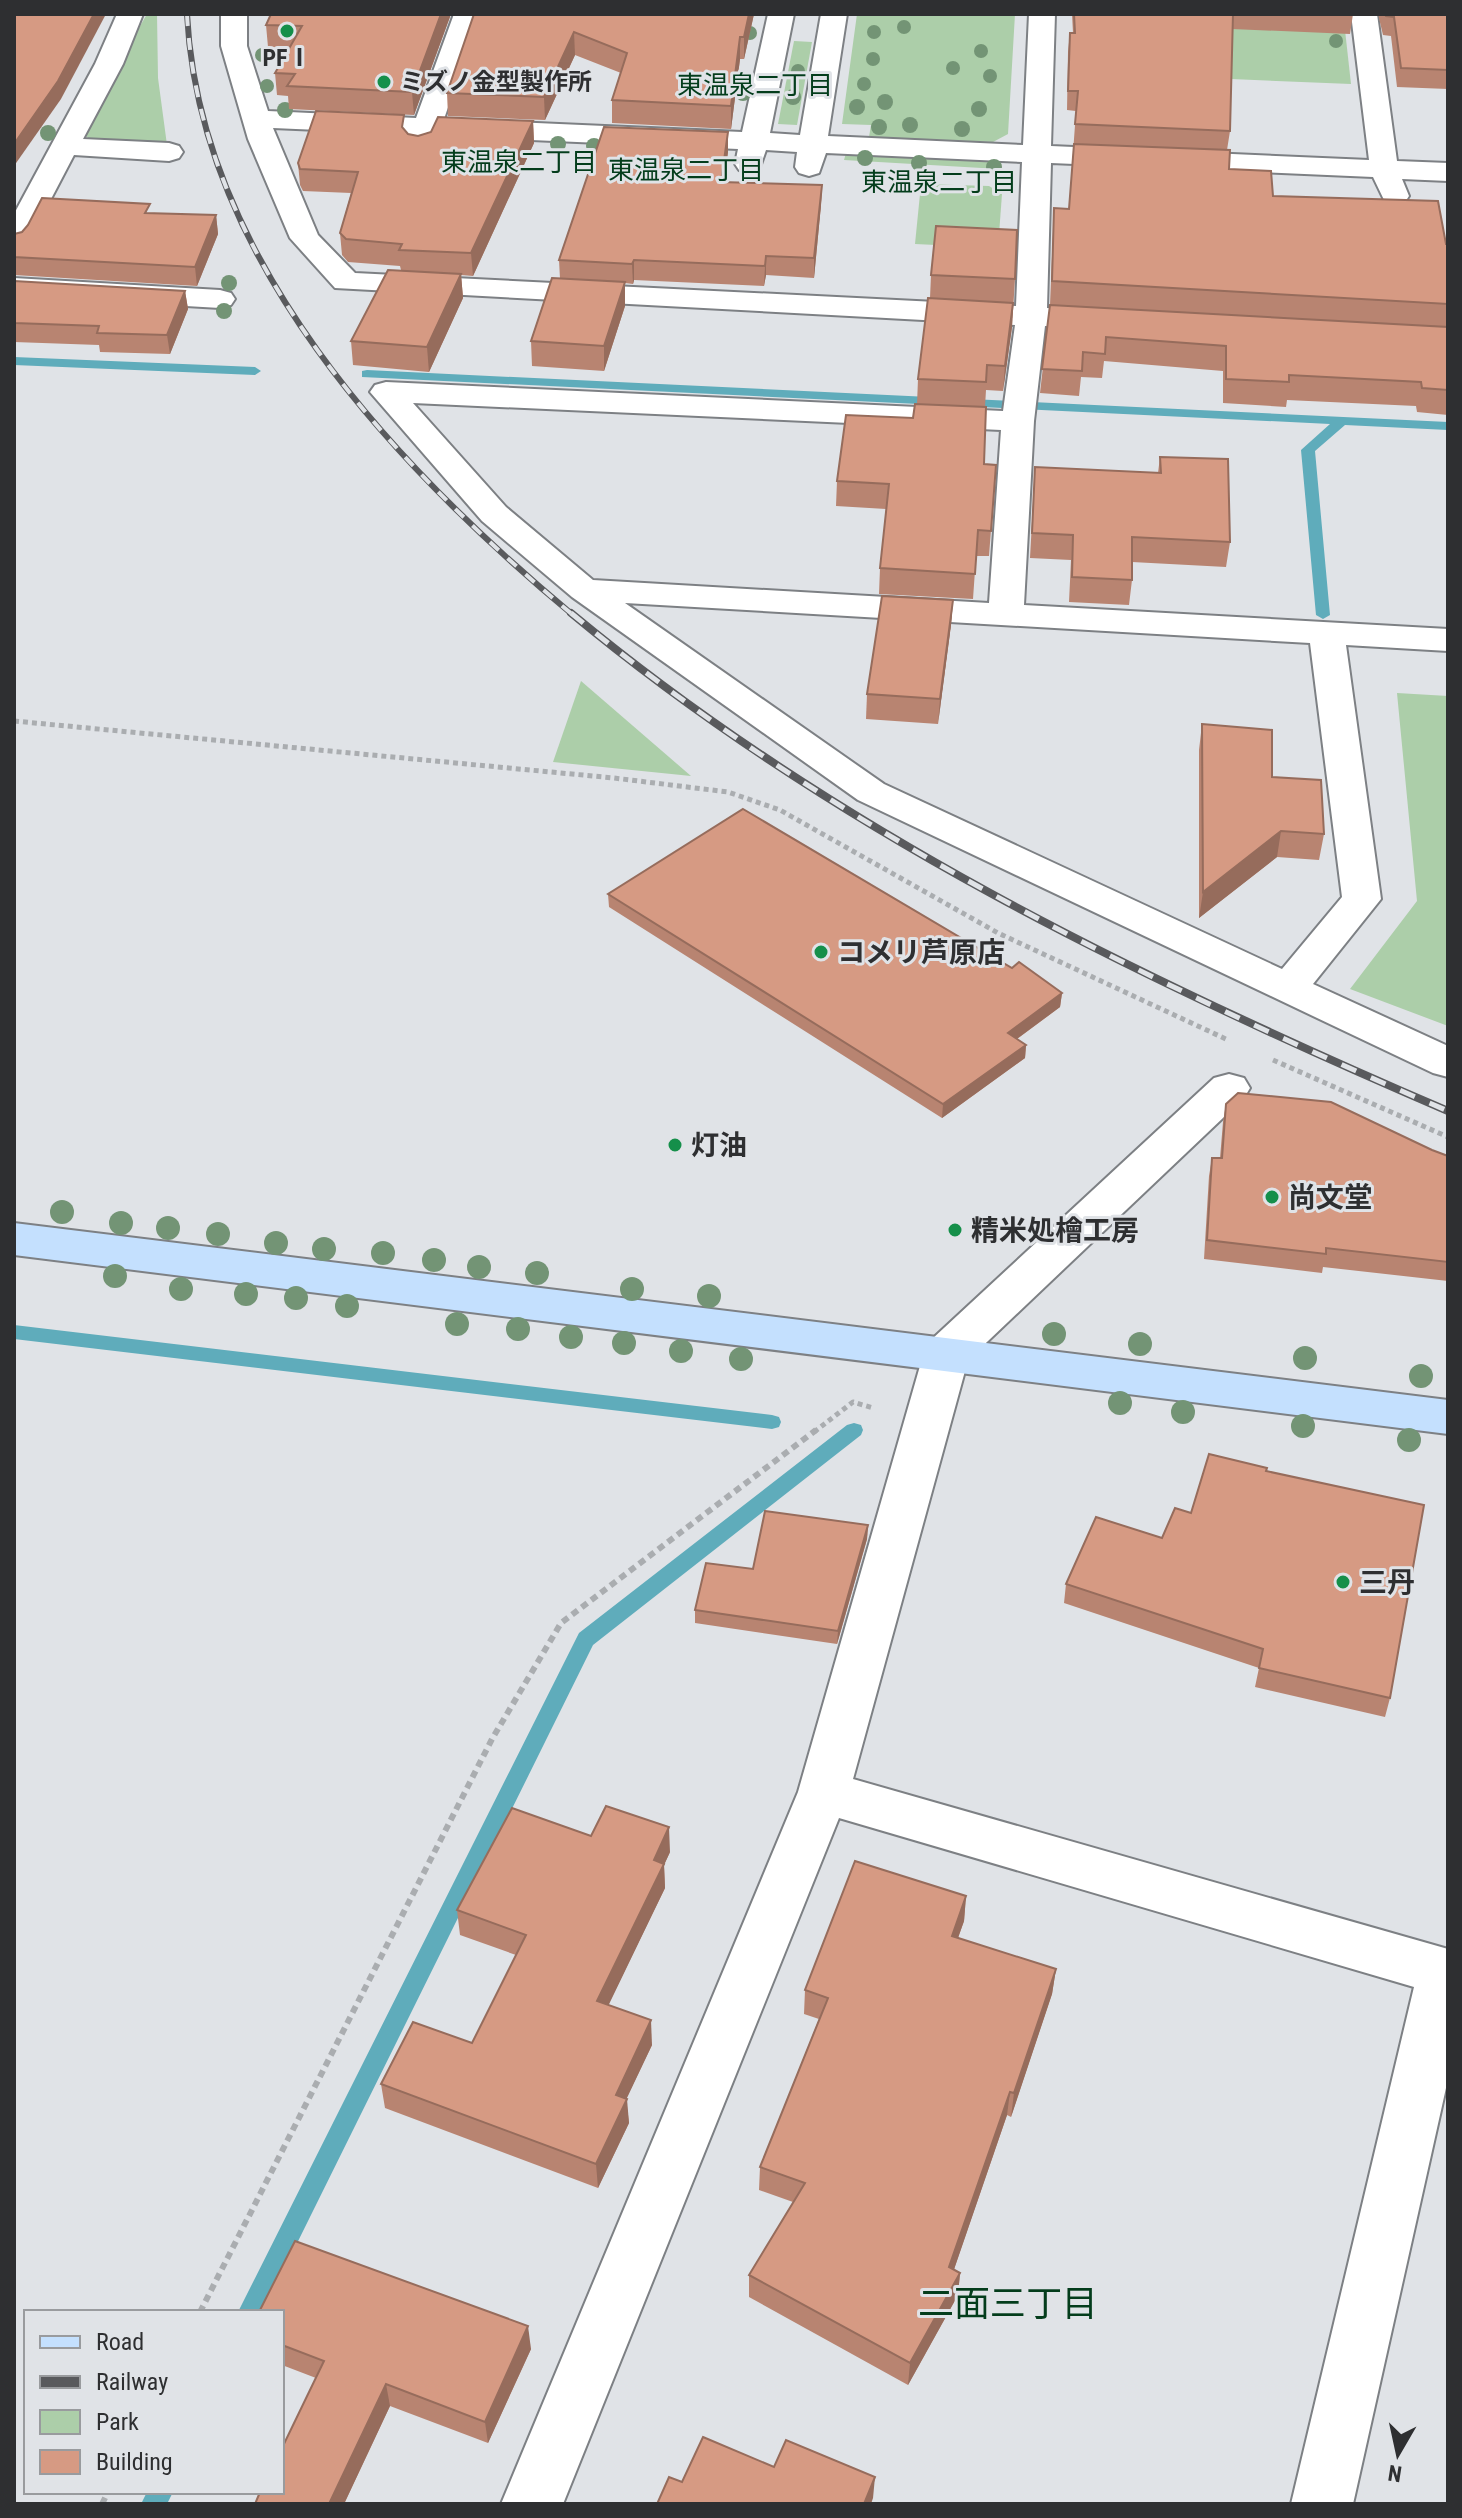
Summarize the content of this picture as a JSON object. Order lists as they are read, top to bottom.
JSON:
{
  "districts": [
    "東温泉二丁目",
    "東温泉二丁目",
    "東温泉二丁目",
    "東温泉二丁目",
    "二面三丁目"
  ],
  "places": [
    "PFⅠ",
    "ミズノ金型製作所",
    "コメリ芦原店",
    "灯油",
    "尚文堂",
    "精米処檜工房",
    "三丹"
  ],
  "legend": [
    "Road",
    "Railway",
    "Park",
    "Building"
  ],
  "north": "bottom"
}
